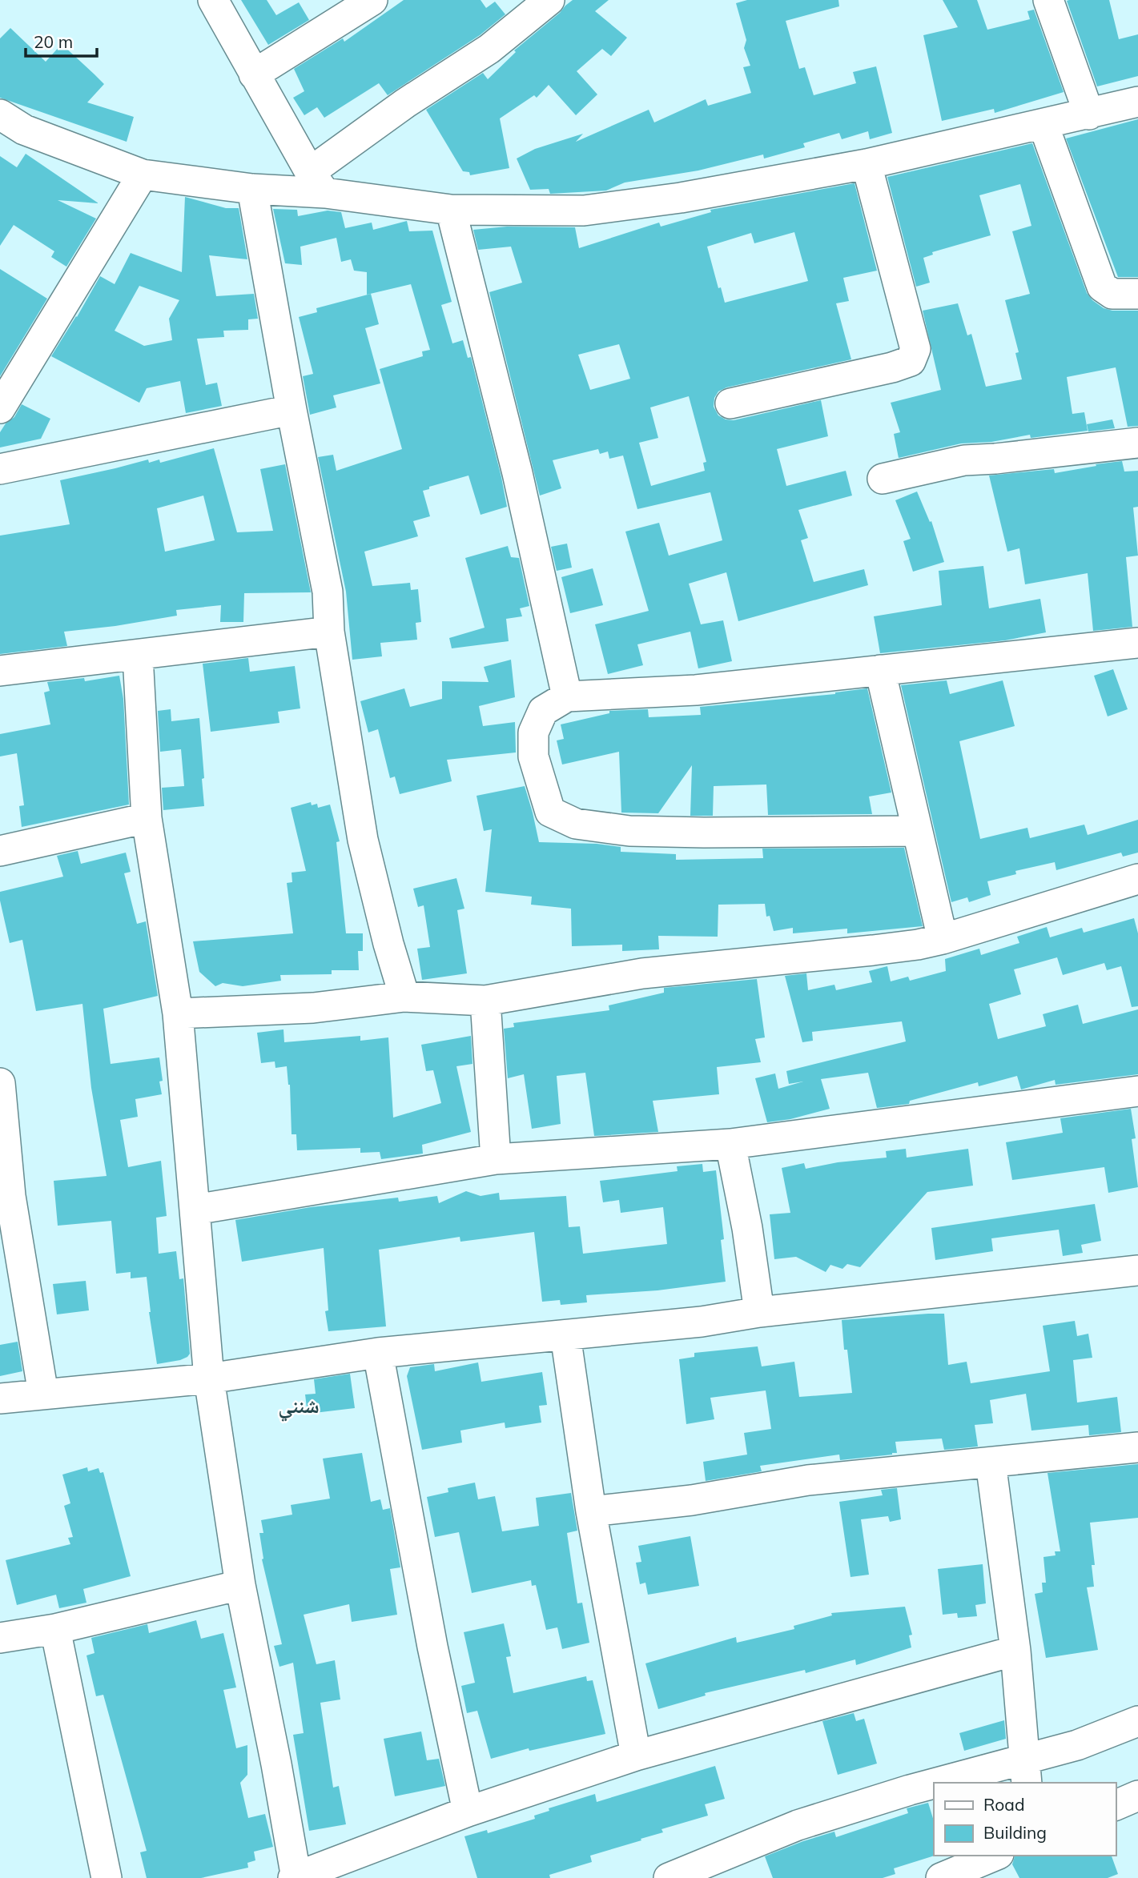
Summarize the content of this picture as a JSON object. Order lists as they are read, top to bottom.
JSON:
{
  "districts": ["شنني"],
  "legend": ["Road", "Building"],
  "scale_bar": "20 m"
}
